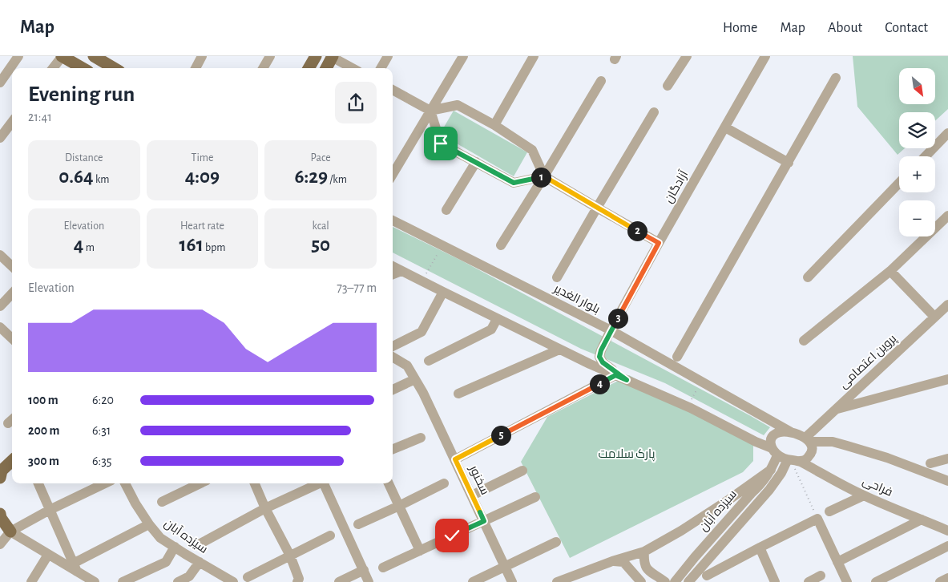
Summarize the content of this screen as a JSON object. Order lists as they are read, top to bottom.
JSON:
{
  "streets": {
    "street": [
      "آزادگان",
      "بلوار الغدیر",
      "پروین اعتصامی",
      "سخنور",
      "فراحی",
      "سیزده آبان"
    ]
  },
  "crossings": [
    ["آزادگان", "بلوار الغدیر"],
    ["بلوار الغدیر", "پروین اعتصامی"],
    ["بلوار الغدیر", "فراحی"],
    ["بلوار الغدیر", "سیزده آبان"],
    ["پروین اعتصامی", "فراحی"],
    ["پروین اعتصامی", "سیزده آبان"],
    ["فراحی", "سیزده آبان"]
  ],
  "parks": ["پارک سلامت"],
  "north": "bottom right",
  "page": {
    "header": "Map",
    "nav": [
      "Home",
      "Map",
      "About",
      "Contact"
    ],
    "map_buttons": ["+", "−"],
    "heading": ["Evening run", "21:41"],
    "stats": [
      ["Distance", "0.64 km"],
      ["Time", "4:09"],
      ["Pace", "6:29 /km"],
      ["Elevation", "4 m"],
      ["Heart rate", "161 bpm"],
      ["kcal", "50"]
    ],
    "pins": [
      "1",
      "2",
      "3",
      "4",
      "5"
    ],
    "chart": ["Elevation", "73–77 m"],
    "list": [
      {
        "name": "100 m",
        "note": "6:20"
      },
      {
        "name": "200 m",
        "note": "6:31"
      },
      {
        "name": "300 m",
        "note": "6:35"
      }
    ]
  }
}
